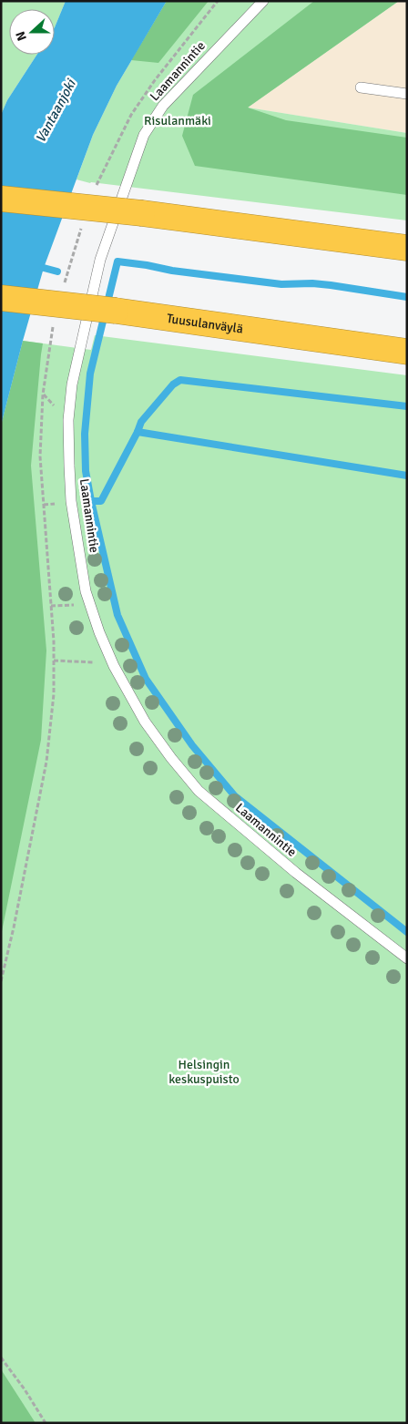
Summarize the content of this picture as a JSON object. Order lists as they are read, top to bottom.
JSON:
{
  "streets": {
    "highway": ["Tuusulanväylä"],
    "lane": ["Laamannintie"]
  },
  "water": ["Vantaanjoki"],
  "parks": ["Risulanmäki", "Helsingin keskuspuisto"],
  "north": "left"
}
